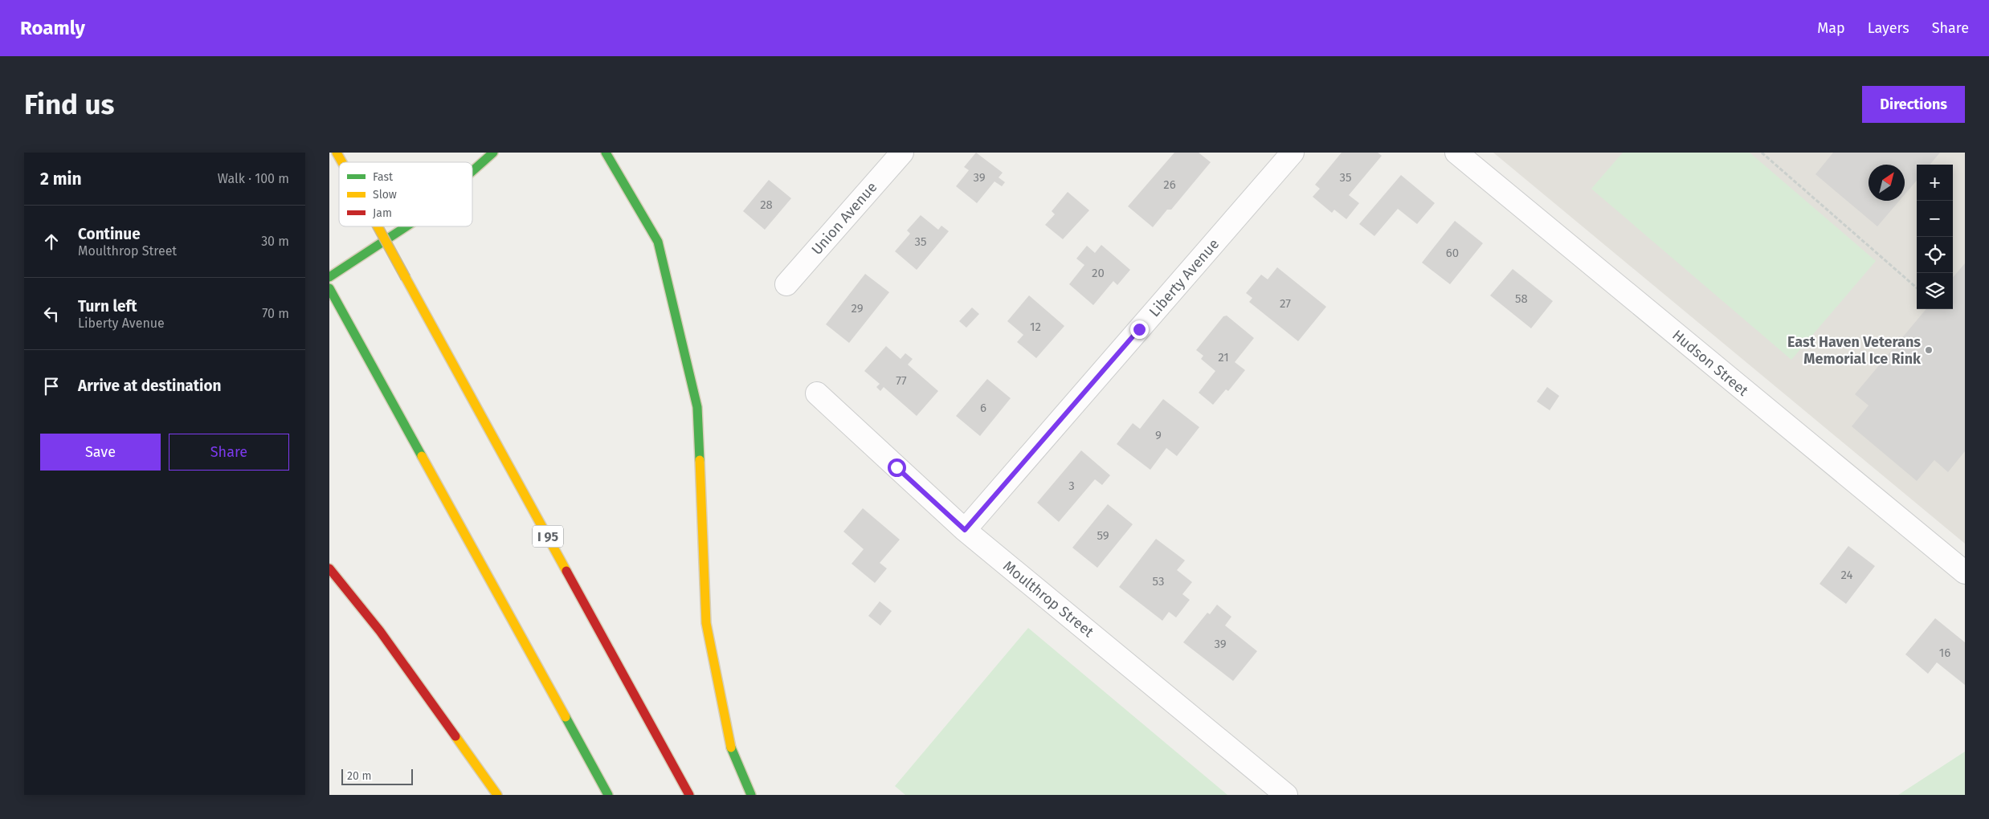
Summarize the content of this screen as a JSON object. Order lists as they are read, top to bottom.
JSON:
{
  "streets": {
    "main road": ["I 95"],
    "street": [
      "Union Avenue",
      "Liberty Avenue",
      "Hudson Street",
      "Moulthrop Street"
    ]
  },
  "crossings": [
    ["Liberty Avenue", "Moulthrop Street"]
  ],
  "places": ["East Haven Veterans Memorial Ice Rink"],
  "house_numbers": [
    "39",
    "35",
    "26",
    "28",
    "35",
    "60",
    "20",
    "58",
    "27",
    "29",
    "12",
    "21",
    "77",
    "6",
    "9",
    "3",
    "59",
    "24",
    "53",
    "39",
    "16"
  ],
  "legend": ["Fast", "Slow", "Jam"],
  "scale_bar": "20 m",
  "north": "top right",
  "page": {
    "header": "Roamly",
    "nav": ["Map", "Layers", "Share"],
    "buttons": [
      "Directions",
      ["Save", "Share"]
    ],
    "title": "Find us",
    "heading": ["2 min", "Walk · 100 m"],
    "map_buttons": ["+", "−"],
    "list": [
      ["Continue", "Moulthrop Street", "30 m"],
      ["Turn left", "Liberty Avenue", "70 m"],
      "Arrive at destination"
    ],
    "scale": "20 m"
  }
}
